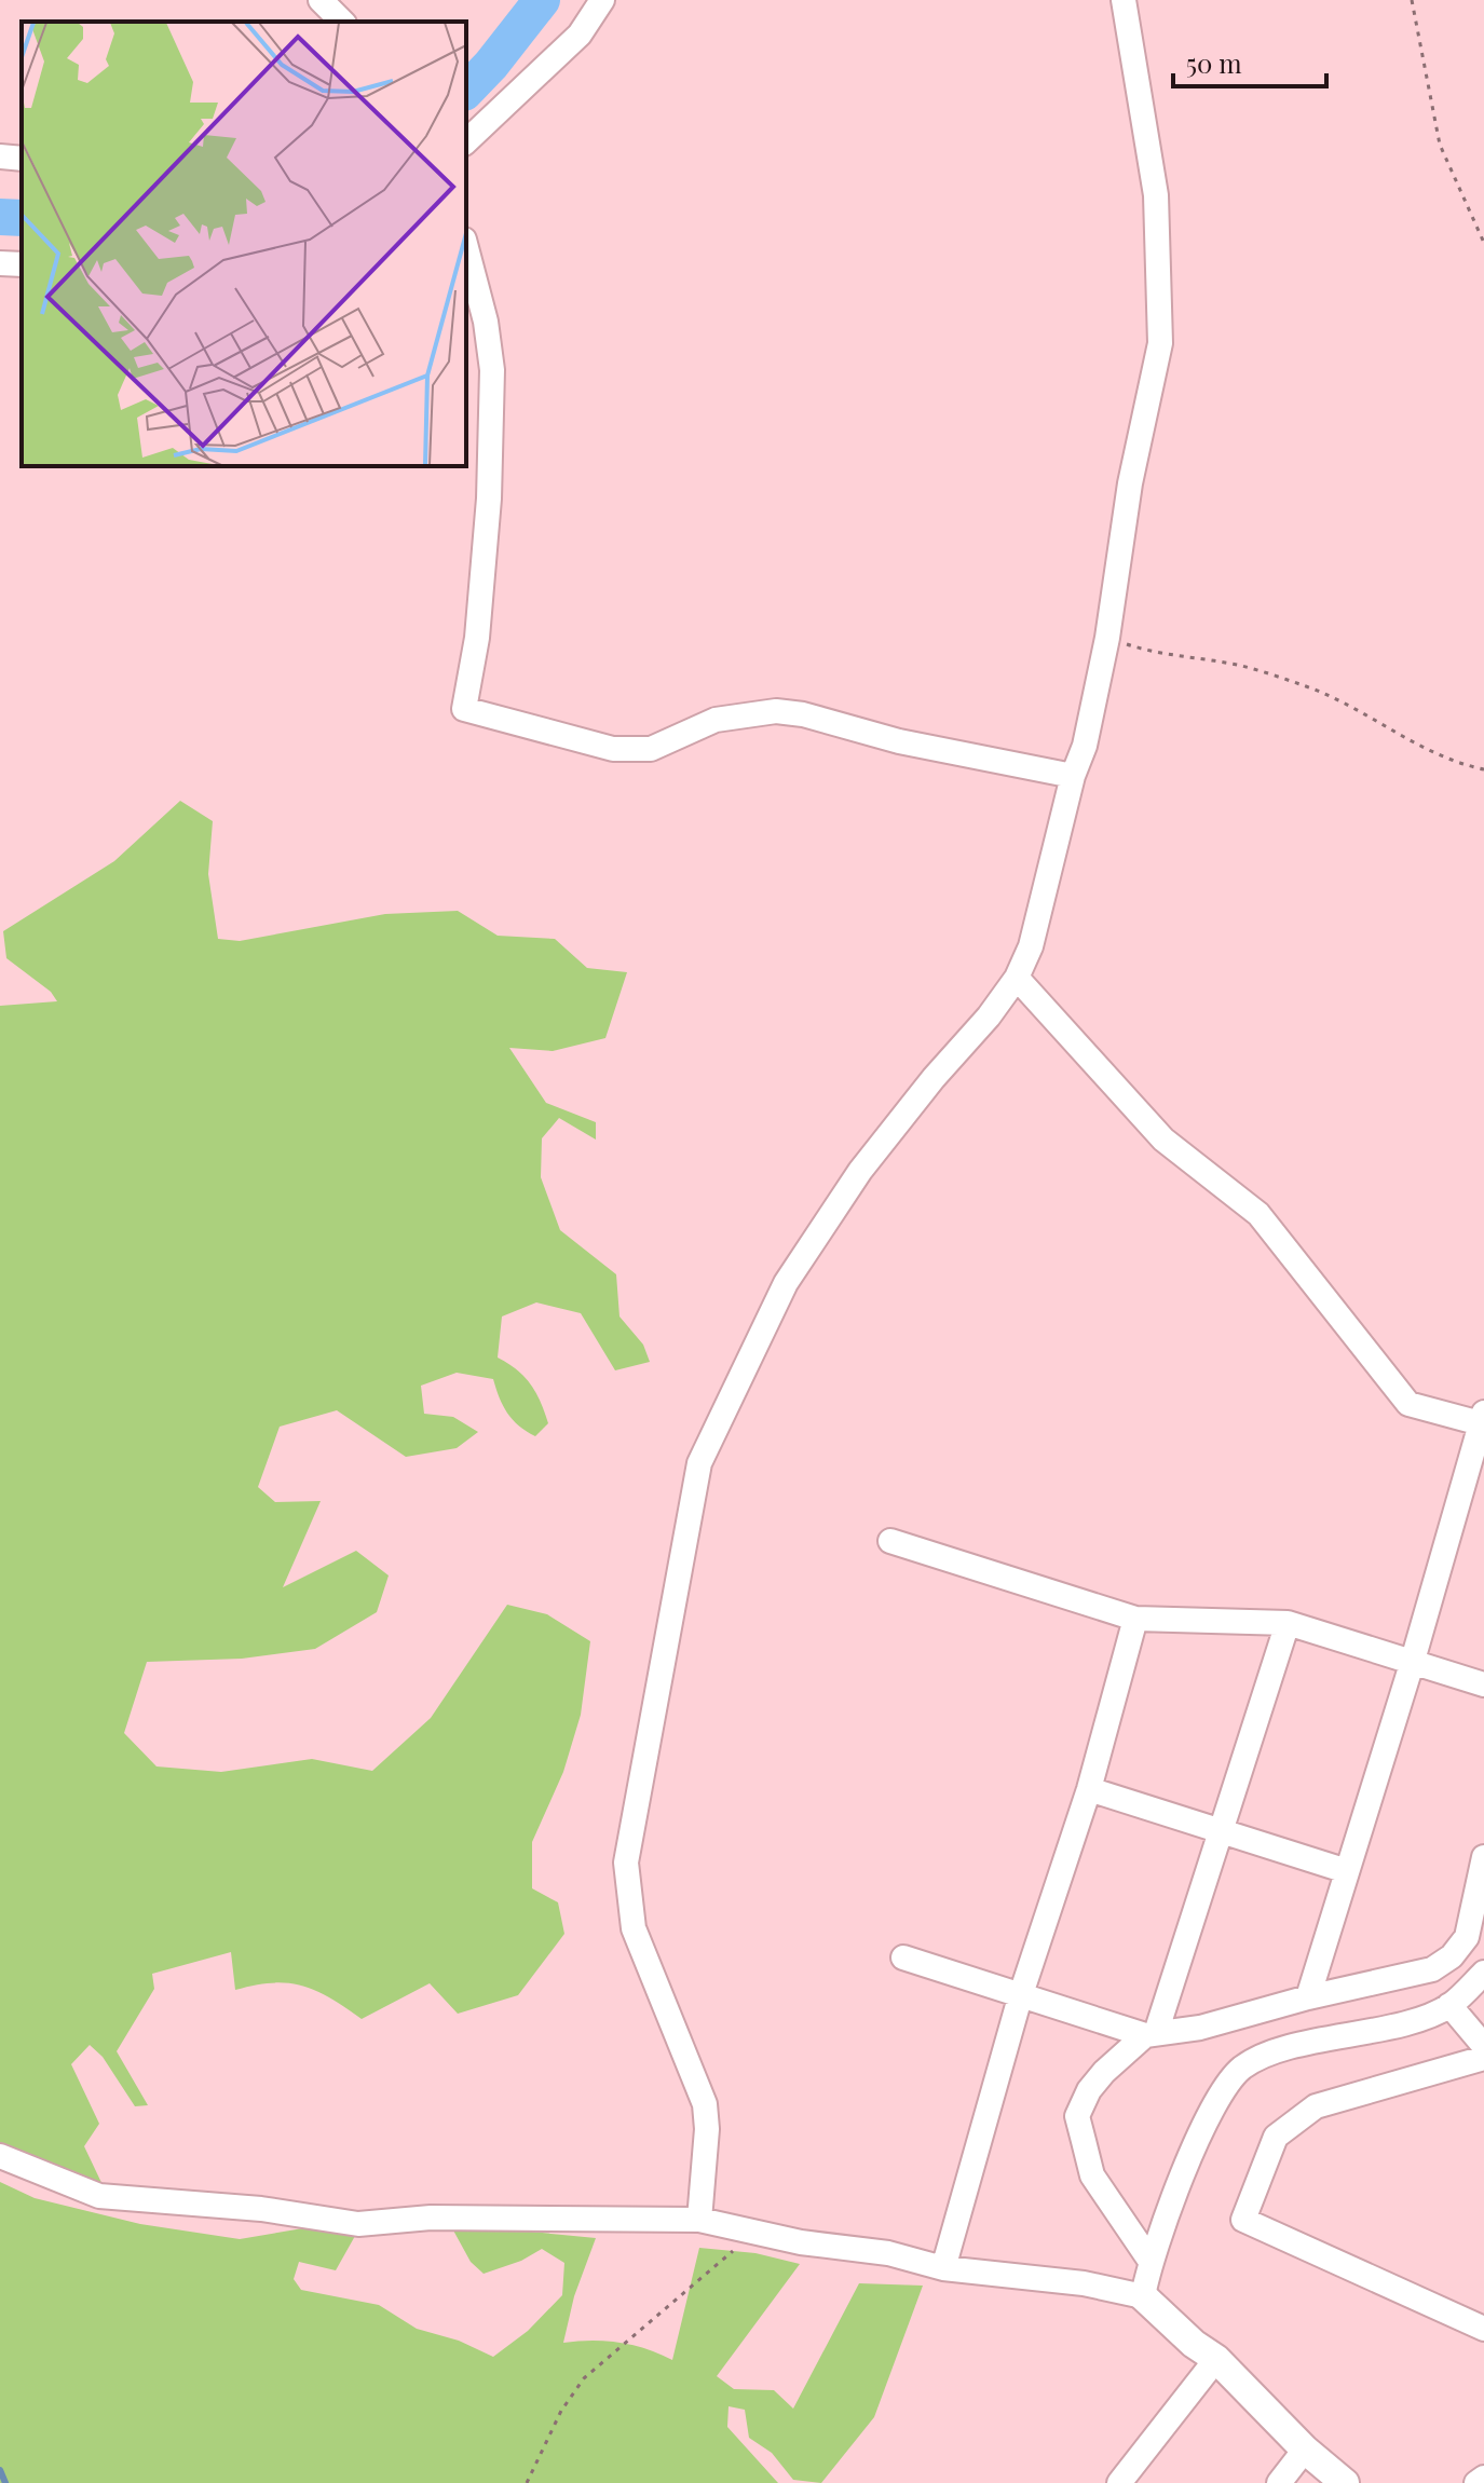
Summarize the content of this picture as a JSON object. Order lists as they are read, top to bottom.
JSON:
{
  "scale_bar": "50 m"
}
